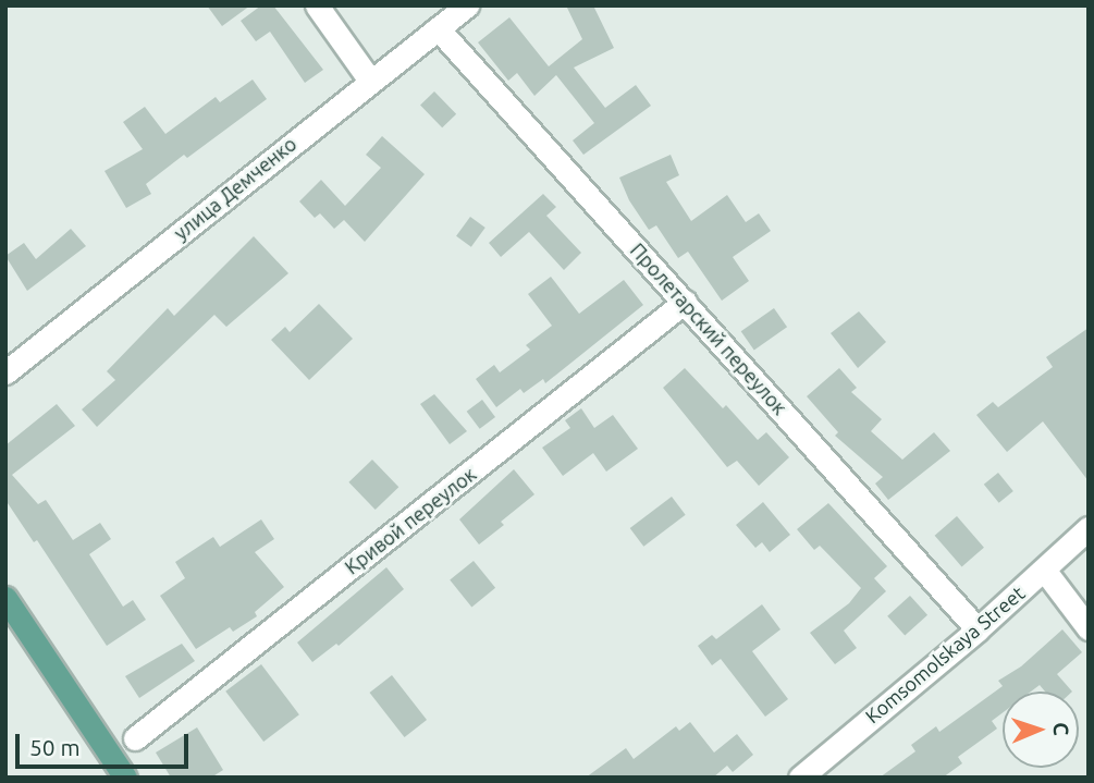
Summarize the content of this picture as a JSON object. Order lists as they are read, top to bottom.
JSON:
{
  "streets": {
    "street": [
      "улица Демченко",
      "Пролетарский переулок",
      "Кривой переулок",
      "Komsomolskaya Street"
    ]
  },
  "crossings": [
    ["улица Демченко", "Пролетарский переулок"],
    ["Пролетарский переулок", "Кривой переулок"],
    ["Пролетарский переулок", "Komsomolskaya Street"]
  ],
  "scale_bar": "50 m",
  "north": "right"
}
